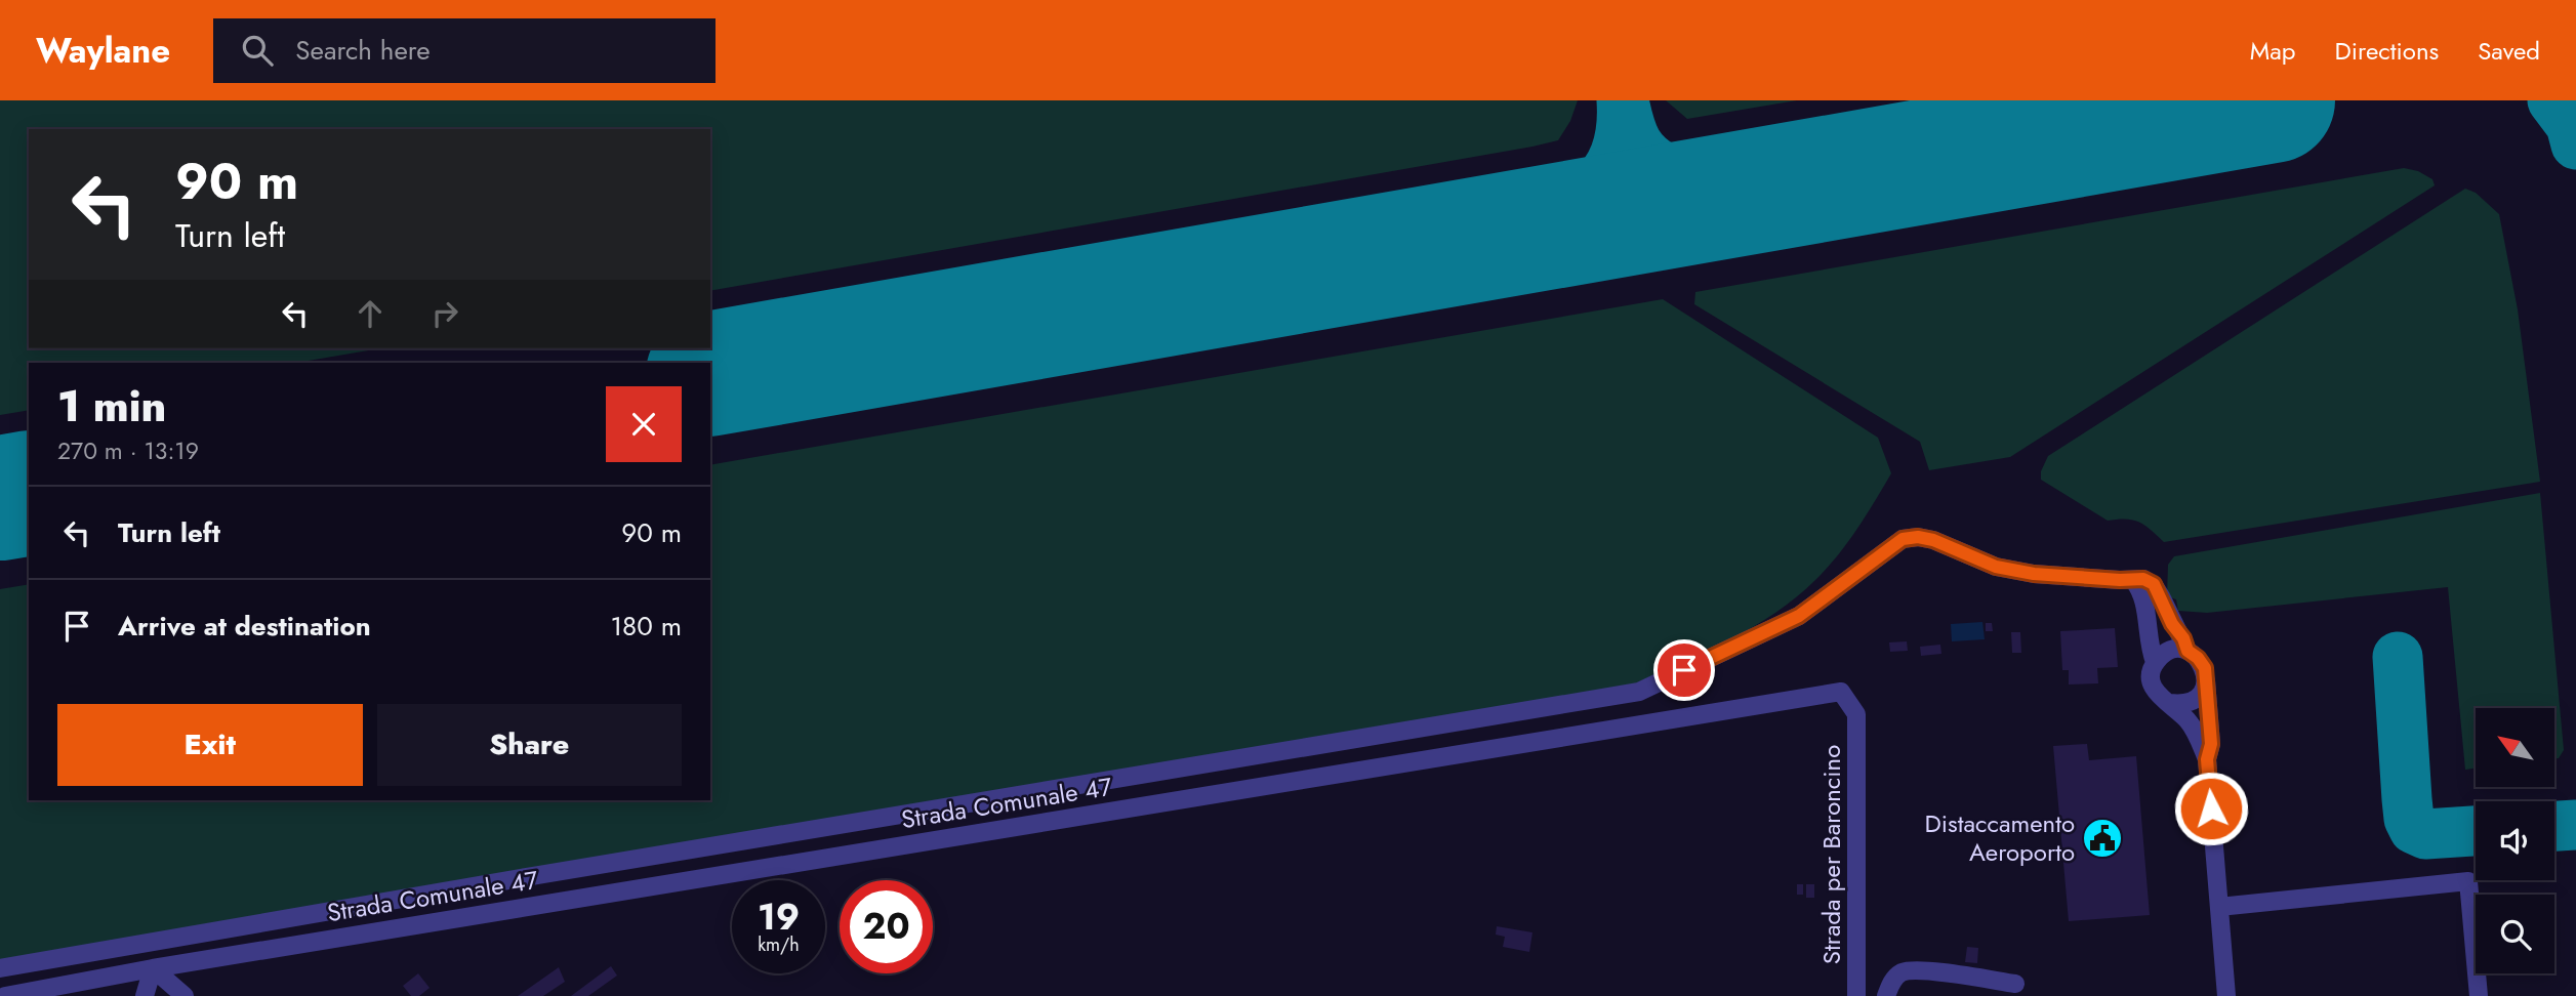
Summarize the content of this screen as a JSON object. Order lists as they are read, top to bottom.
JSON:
{
  "streets": {
    "street": ["Strada Comunale 47", "Strada per Baroncino"]
  },
  "crossings": [
    ["Strada Comunale 47", "Strada per Baroncino"]
  ],
  "places": {
    "public building": ["Distaccamento Aeroporto"]
  },
  "north": "top left",
  "page": {
    "header": "Waylane",
    "search": "Search here",
    "nav": ["Map", "Directions", "Saved"],
    "turn": ["90 m", "Turn left"],
    "heading": ["1 min", "270 m · 13:19"],
    "list": [
      {
        "name": "Turn left",
        "value": "90 m"
      },
      {
        "name": "Arrive at destination",
        "value": "180 m"
      }
    ],
    "buttons": ["Exit", "Share"],
    "speed": "19 km/h",
    "limit": "20"
  }
}
